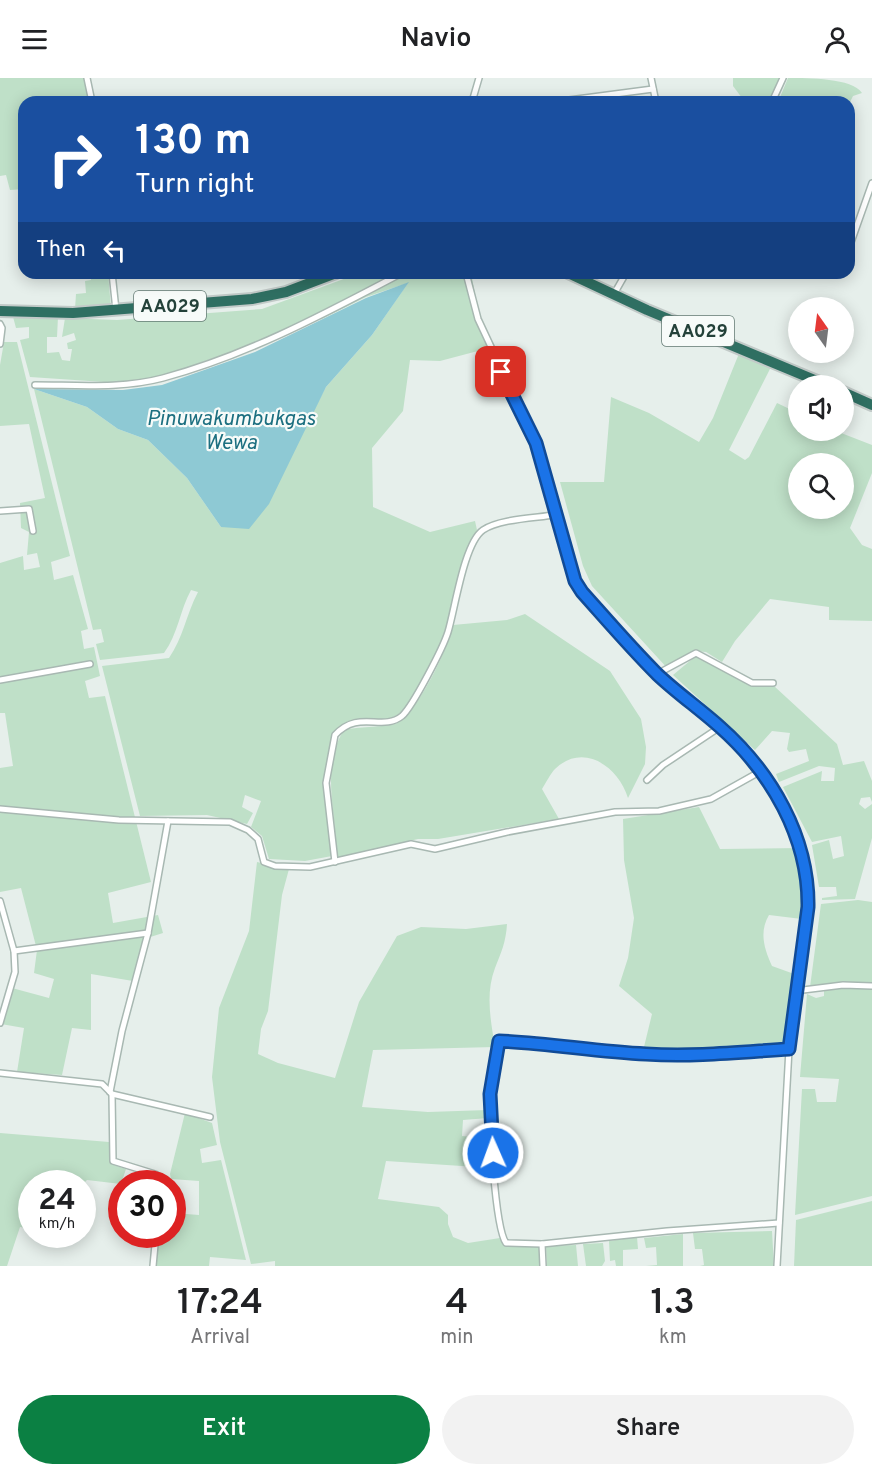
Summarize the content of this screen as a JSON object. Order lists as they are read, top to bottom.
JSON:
{
  "streets": {
    "highway": ["AA029"]
  },
  "water": ["Pinuwakumbukgas Wewa"],
  "north": "top",
  "page": {
    "header": "Navio",
    "turn": ["130 m", "Turn right"],
    "then": "Then",
    "speed": "24 km/h",
    "limit": "30",
    "eta": [
      "17:24",
      "Arrival",
      "4",
      "min",
      "1.3",
      "km"
    ],
    "buttons": ["Exit", "Share"]
  }
}
